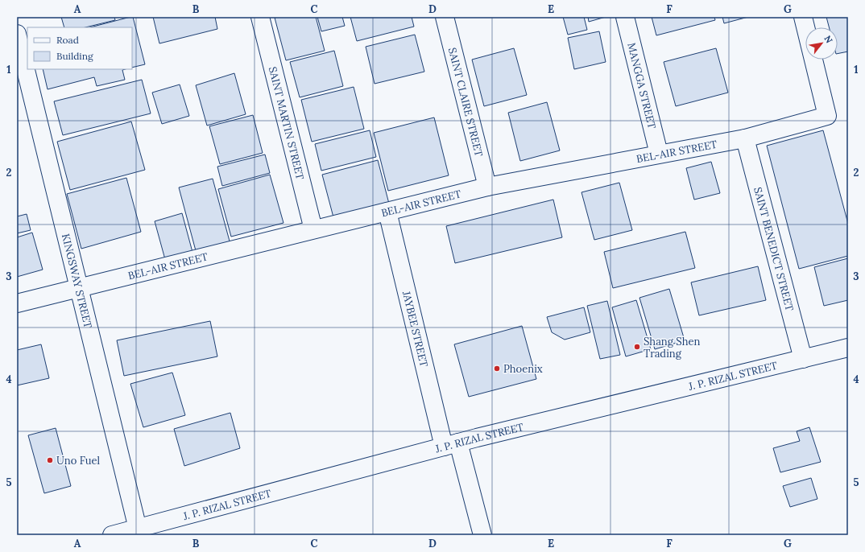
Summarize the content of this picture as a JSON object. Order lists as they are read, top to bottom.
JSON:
{
  "streets": {
    "street": [
      "MANGGA STREET",
      "SAINT CLAIRE STREET",
      "SAINT MARTIN STREET",
      "BEL-AIR STREET",
      "SAINT BENEDICT STREET",
      "KINGSWAY STREET",
      "JAYBEE STREET",
      "J. P. RIZAL STREET"
    ]
  },
  "crossings": [
    ["MANGGA STREET", "BEL-AIR STREET"],
    ["SAINT CLAIRE STREET", "BEL-AIR STREET"],
    ["SAINT MARTIN STREET", "BEL-AIR STREET"],
    ["BEL-AIR STREET", "SAINT BENEDICT STREET"],
    ["BEL-AIR STREET", "KINGSWAY STREET"],
    ["BEL-AIR STREET", "JAYBEE STREET"],
    ["SAINT BENEDICT STREET", "J. P. RIZAL STREET"],
    ["KINGSWAY STREET", "J. P. RIZAL STREET"],
    ["JAYBEE STREET", "J. P. RIZAL STREET"]
  ],
  "places": ["Shang Shen Trading", "Phoenix", "Uno Fuel"],
  "legend": ["Road", "Building"],
  "north": "top right",
  "grid": {
    "columns": [
      "A",
      "B",
      "C",
      "D",
      "E",
      "F",
      "G"
    ],
    "rows": [
      "1",
      "2",
      "3",
      "4",
      "5"
    ]
  }
}
